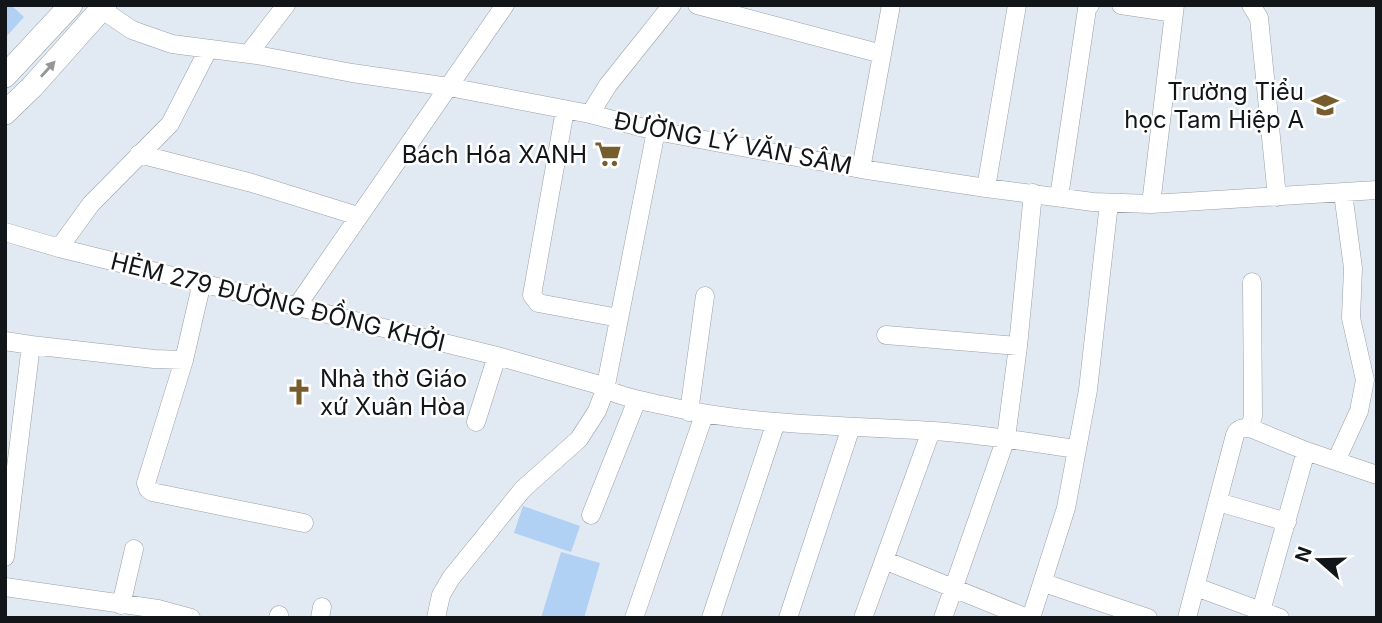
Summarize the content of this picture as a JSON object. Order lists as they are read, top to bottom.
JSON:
{
  "streets": {
    "street": ["ĐƯỜNG LÝ VĂN SÂM", "HẺM 279 ĐƯỜNG ĐỒNG KHỞI"]
  },
  "places": {
    "school or university": ["Trường Tiểu học Tam Hiệp A"],
    "supermarket": ["Bách Hóa XANH"],
    "church": ["Nhà thờ Giáo xứ Xuân Hòa"]
  },
  "north": "left"
}
